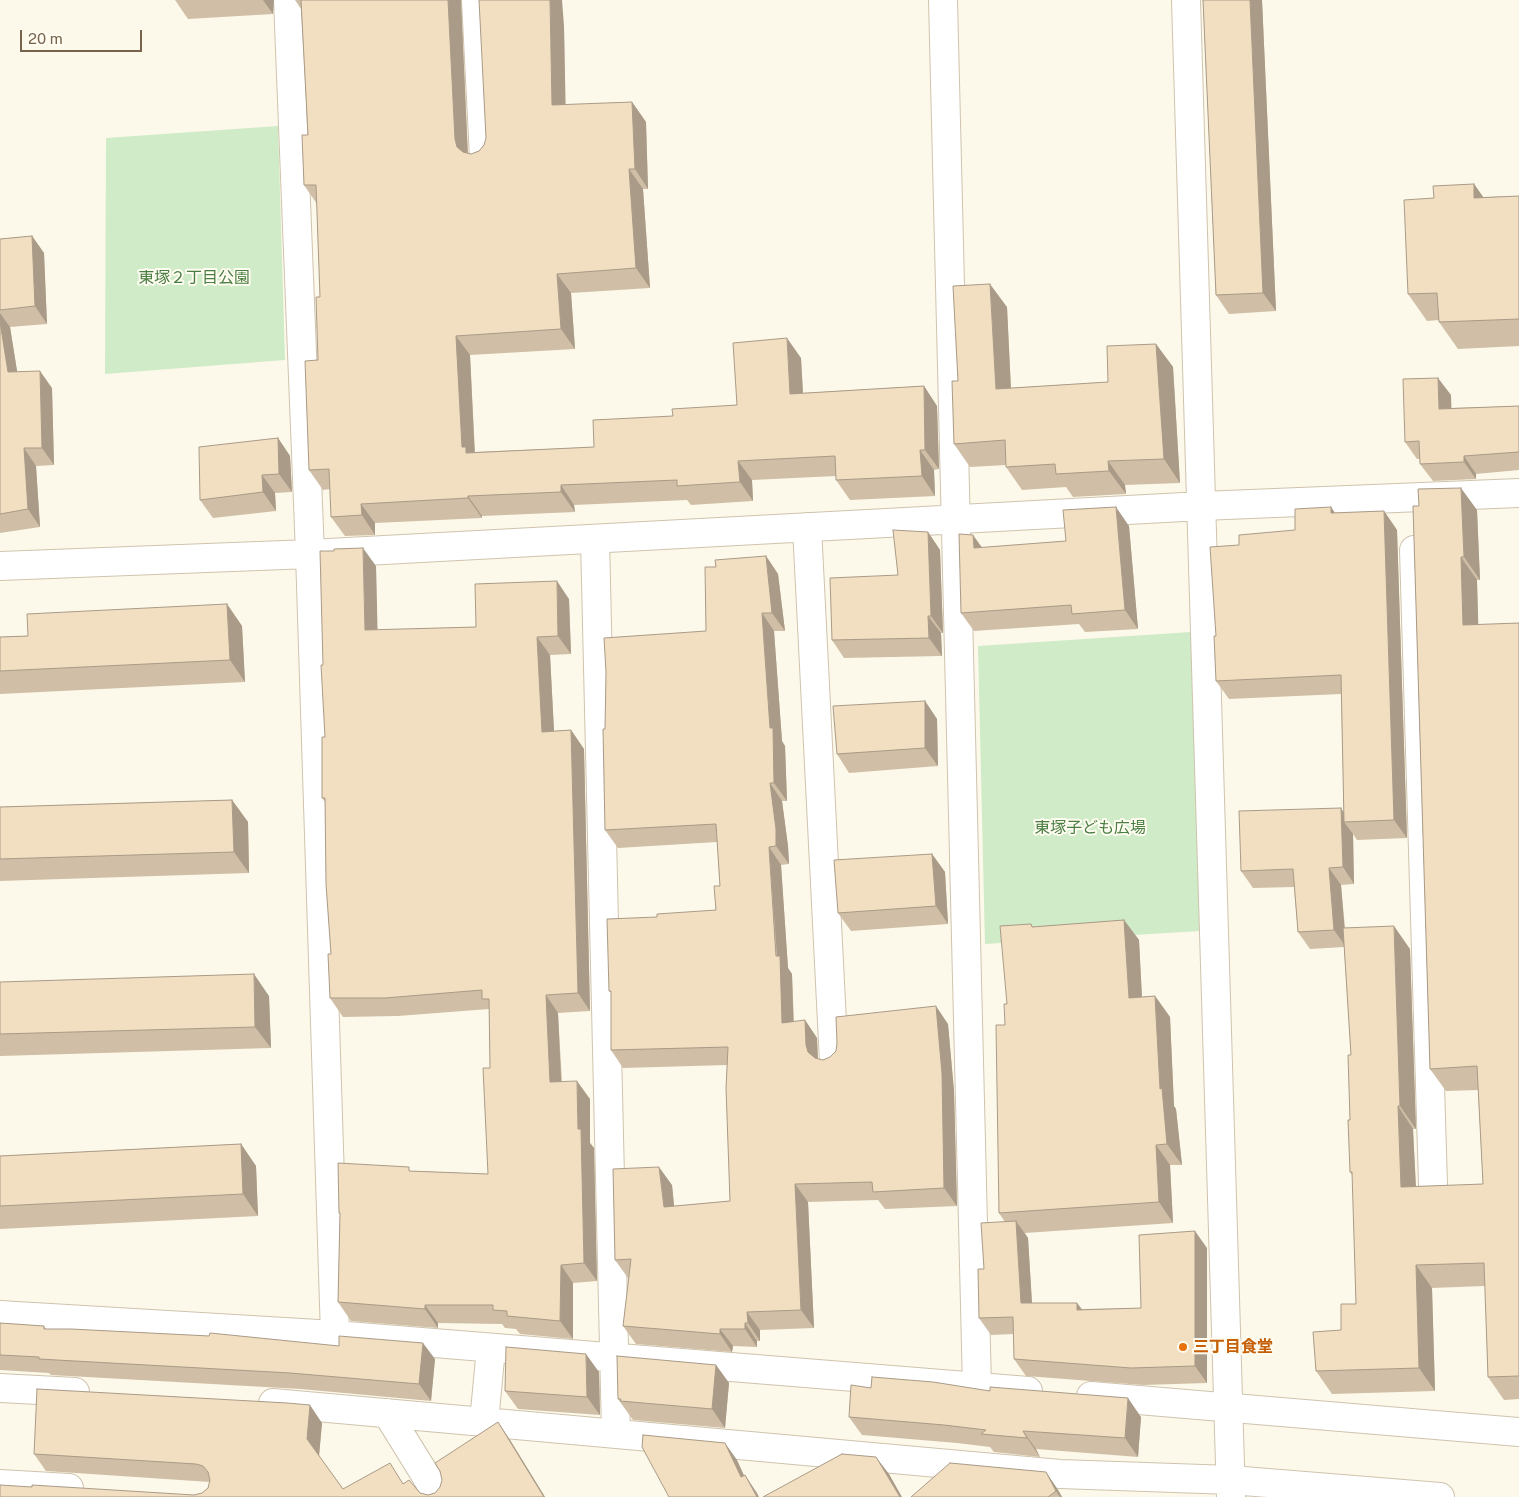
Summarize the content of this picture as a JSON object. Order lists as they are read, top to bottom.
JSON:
{
  "parks": ["東塚２丁目公園", "東塚子ども広場"],
  "places": ["三丁目食堂"],
  "scale_bar": "20 m"
}
